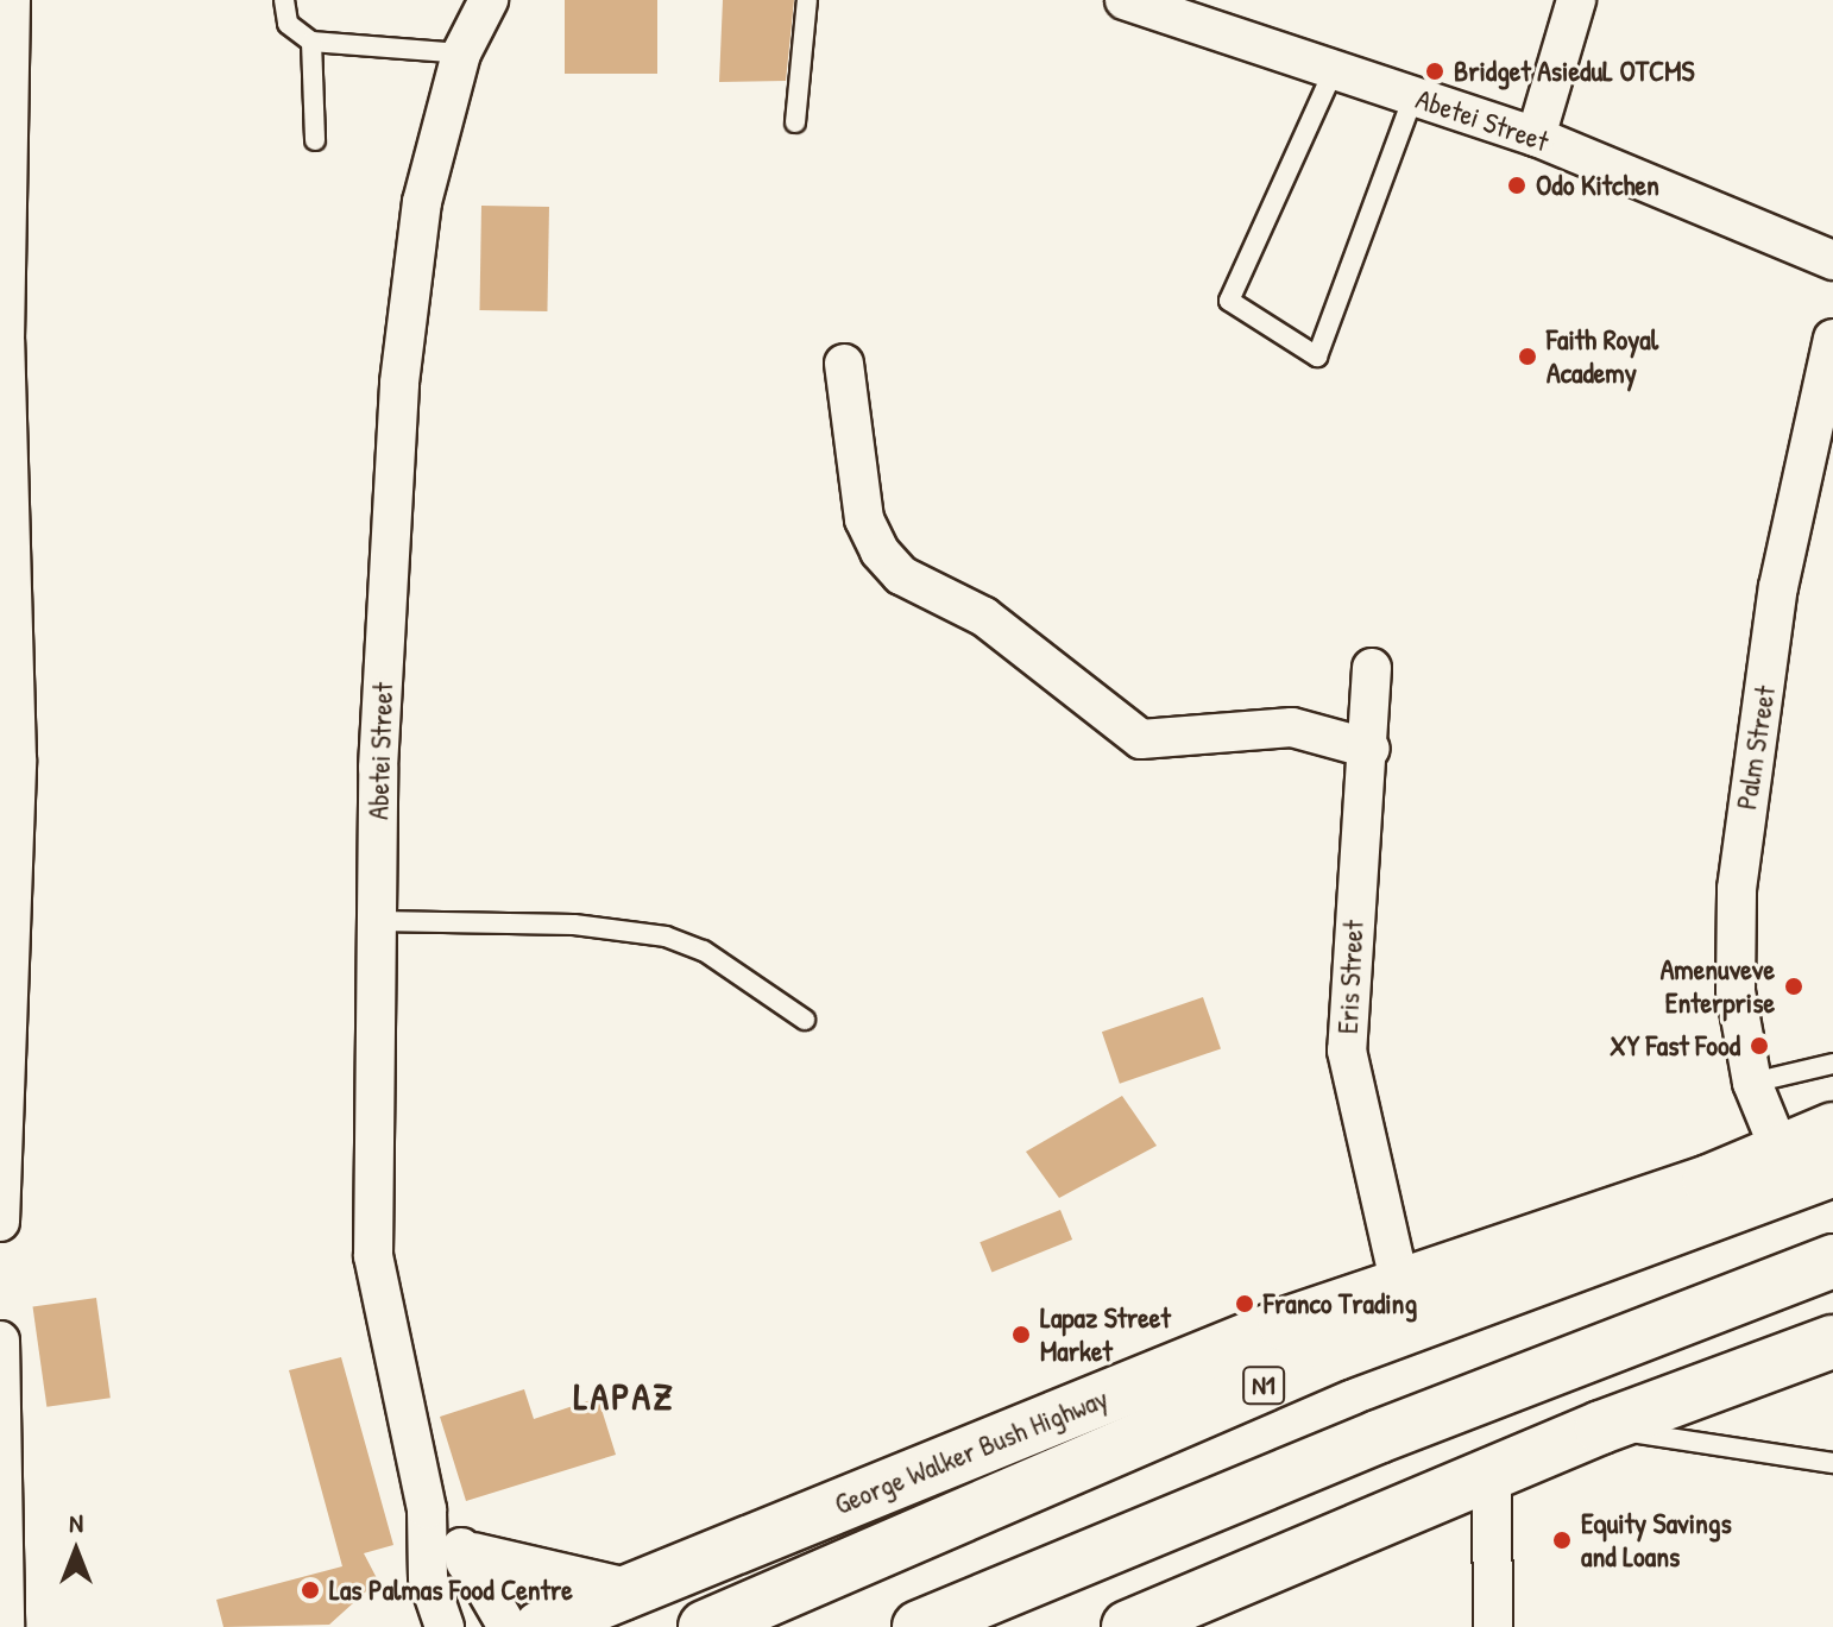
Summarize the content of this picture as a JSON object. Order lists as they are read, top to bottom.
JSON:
{
  "streets": {
    "main road": ["N1", "George Walker Bush Highway"],
    "street": ["Abetei Street", "Palm Street", "Eris Street"]
  },
  "crossings": [
    ["Palm Street", "George Walker Bush Highway"],
    ["Eris Street", "George Walker Bush Highway"]
  ],
  "districts": ["LAPAZ"],
  "places": [
    "Bridget AsieduL OTCMS",
    "Odo Kitchen",
    "Faith Royal Academy",
    "Amenuveve Enterprise",
    "XY Fast Food",
    "Franco Trading",
    "Lapaz Street Market",
    "Equity Savings and Loans",
    "Las Palmas Food Centre"
  ],
  "north": "top"
}
